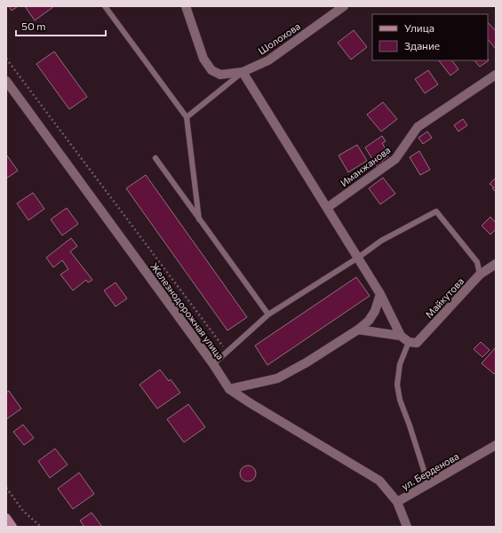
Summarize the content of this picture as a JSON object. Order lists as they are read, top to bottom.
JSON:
{
  "streets": {
    "street": [
      "Шолохова",
      "Иманжанова",
      "Майкутова",
      "Железнодорожная улица",
      "ул. Берденова"
    ]
  },
  "crossings": [
    ["Железнодорожная улица", "ул. Берденова"]
  ],
  "legend": ["Улица", "Здание"],
  "scale_bar": "50 m"
}
